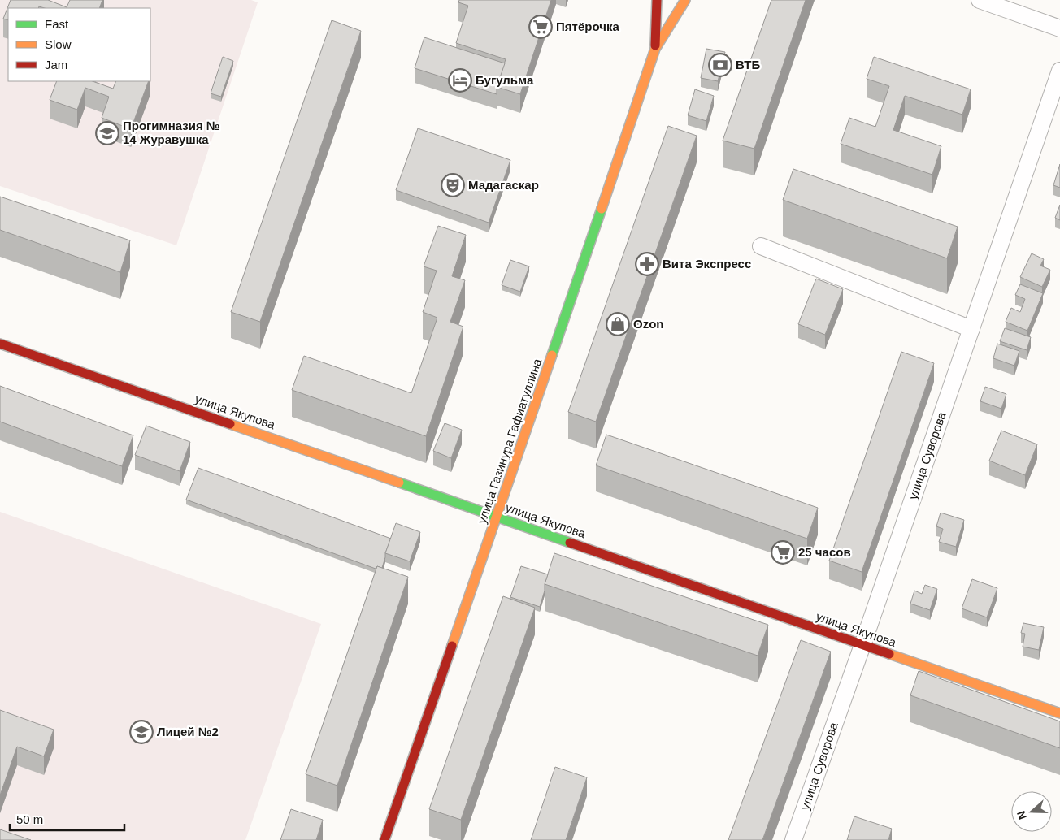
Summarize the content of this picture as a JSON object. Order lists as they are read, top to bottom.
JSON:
{
  "streets": {
    "street": ["улица Якупова", "улица Газинура Гафиатуллина", "улица Суворова"]
  },
  "crossings": [
    ["улица Якупова", "улица Газинура Гафиатуллина"],
    ["улица Якупова", "улица Суворова"]
  ],
  "places": {
    "supermarket": ["Пятёрочка", "25 часов"],
    "bank": ["ВТБ"],
    "hotel": ["Бугульма"],
    "school or university": ["Прогимназия № 14 Журавушка", "Лицей №2"],
    "theatre": ["Мадагаскар"],
    "pharmacy": ["Вита Экспресс"],
    "shop": ["Ozon"]
  },
  "legend": ["Fast", "Slow", "Jam"],
  "scale_bar": "50 m",
  "north": "left"
}
